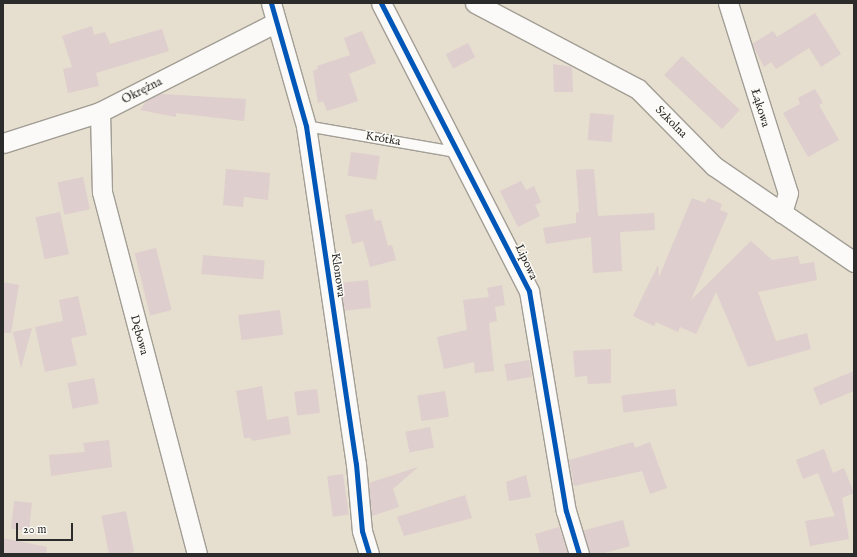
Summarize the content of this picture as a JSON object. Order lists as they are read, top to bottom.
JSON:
{
  "streets": {
    "street": [
      "Okrężna",
      "Łąkowa",
      "Szkolna",
      "Lipowa",
      "Klonowa",
      "Dębowa"
    ],
    "lane": ["Krótka"]
  },
  "crossings": [
    ["Okrężna", "Klonowa"],
    ["Okrężna", "Dębowa"],
    ["Łąkowa", "Szkolna"],
    ["Krótka", "Lipowa"],
    ["Krótka", "Klonowa"]
  ],
  "scale_bar": "20 m"
}
